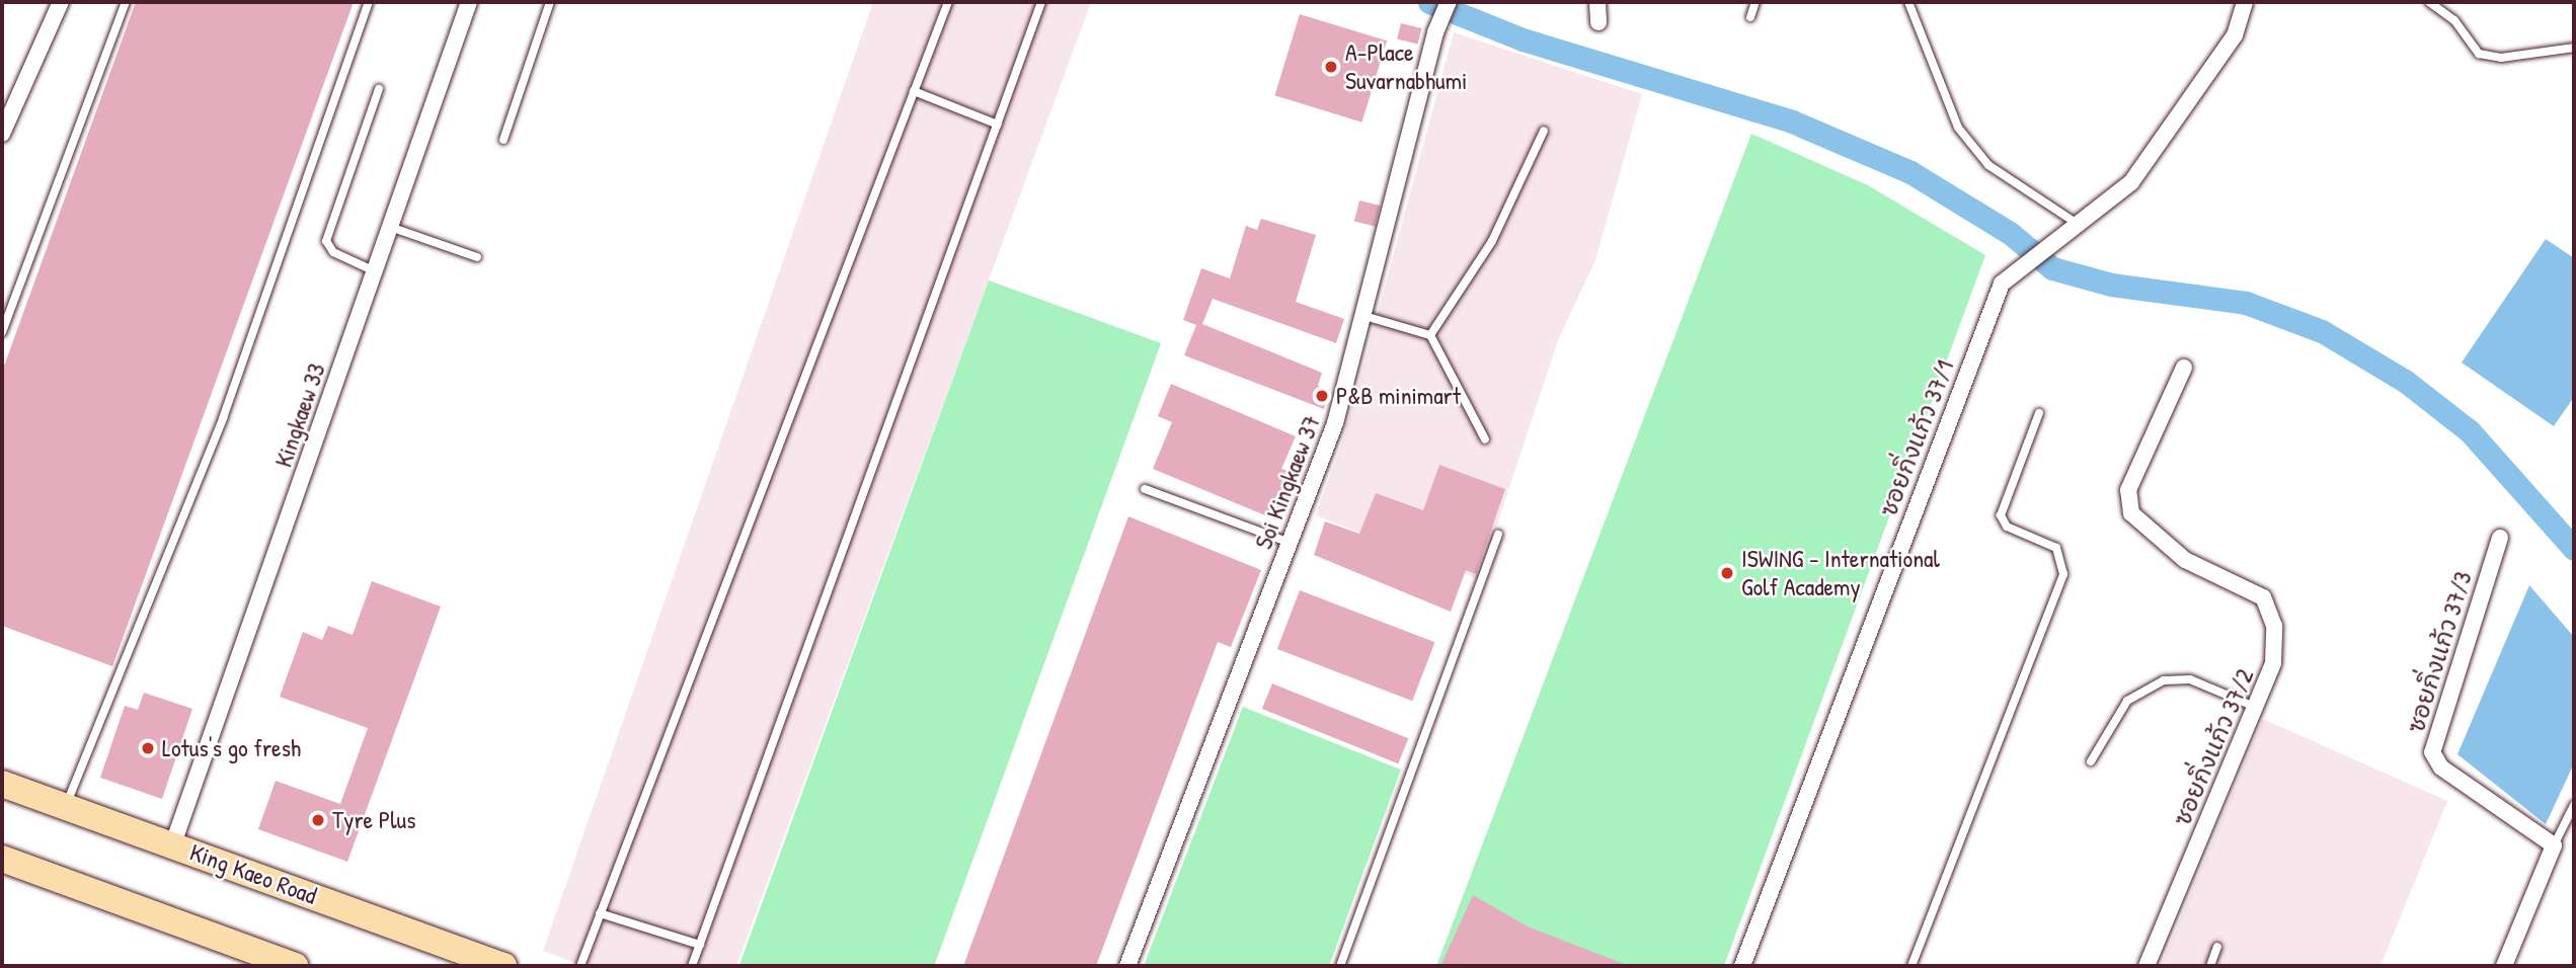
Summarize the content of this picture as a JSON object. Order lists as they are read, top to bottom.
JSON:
{
  "streets": {
    "main road": ["King Kaeo Road"],
    "street": [
      "Kingkaew 33",
      "ซอยกิ่งแก้ว 37/1",
      "Soi Kingkaew 37",
      "ซอยกิ่งแก้ว 37/3",
      "ซอยกิ่งแก้ว 37/2"
    ]
  },
  "crossings": [
    ["Kingkaew 33", "King Kaeo Road"]
  ],
  "places": [
    "A-Place Suvarnabhumi",
    "P&B minimart",
    "ISWING - International Golf Academy",
    "Lotus's go fresh",
    "Tyre Plus"
  ]
}
